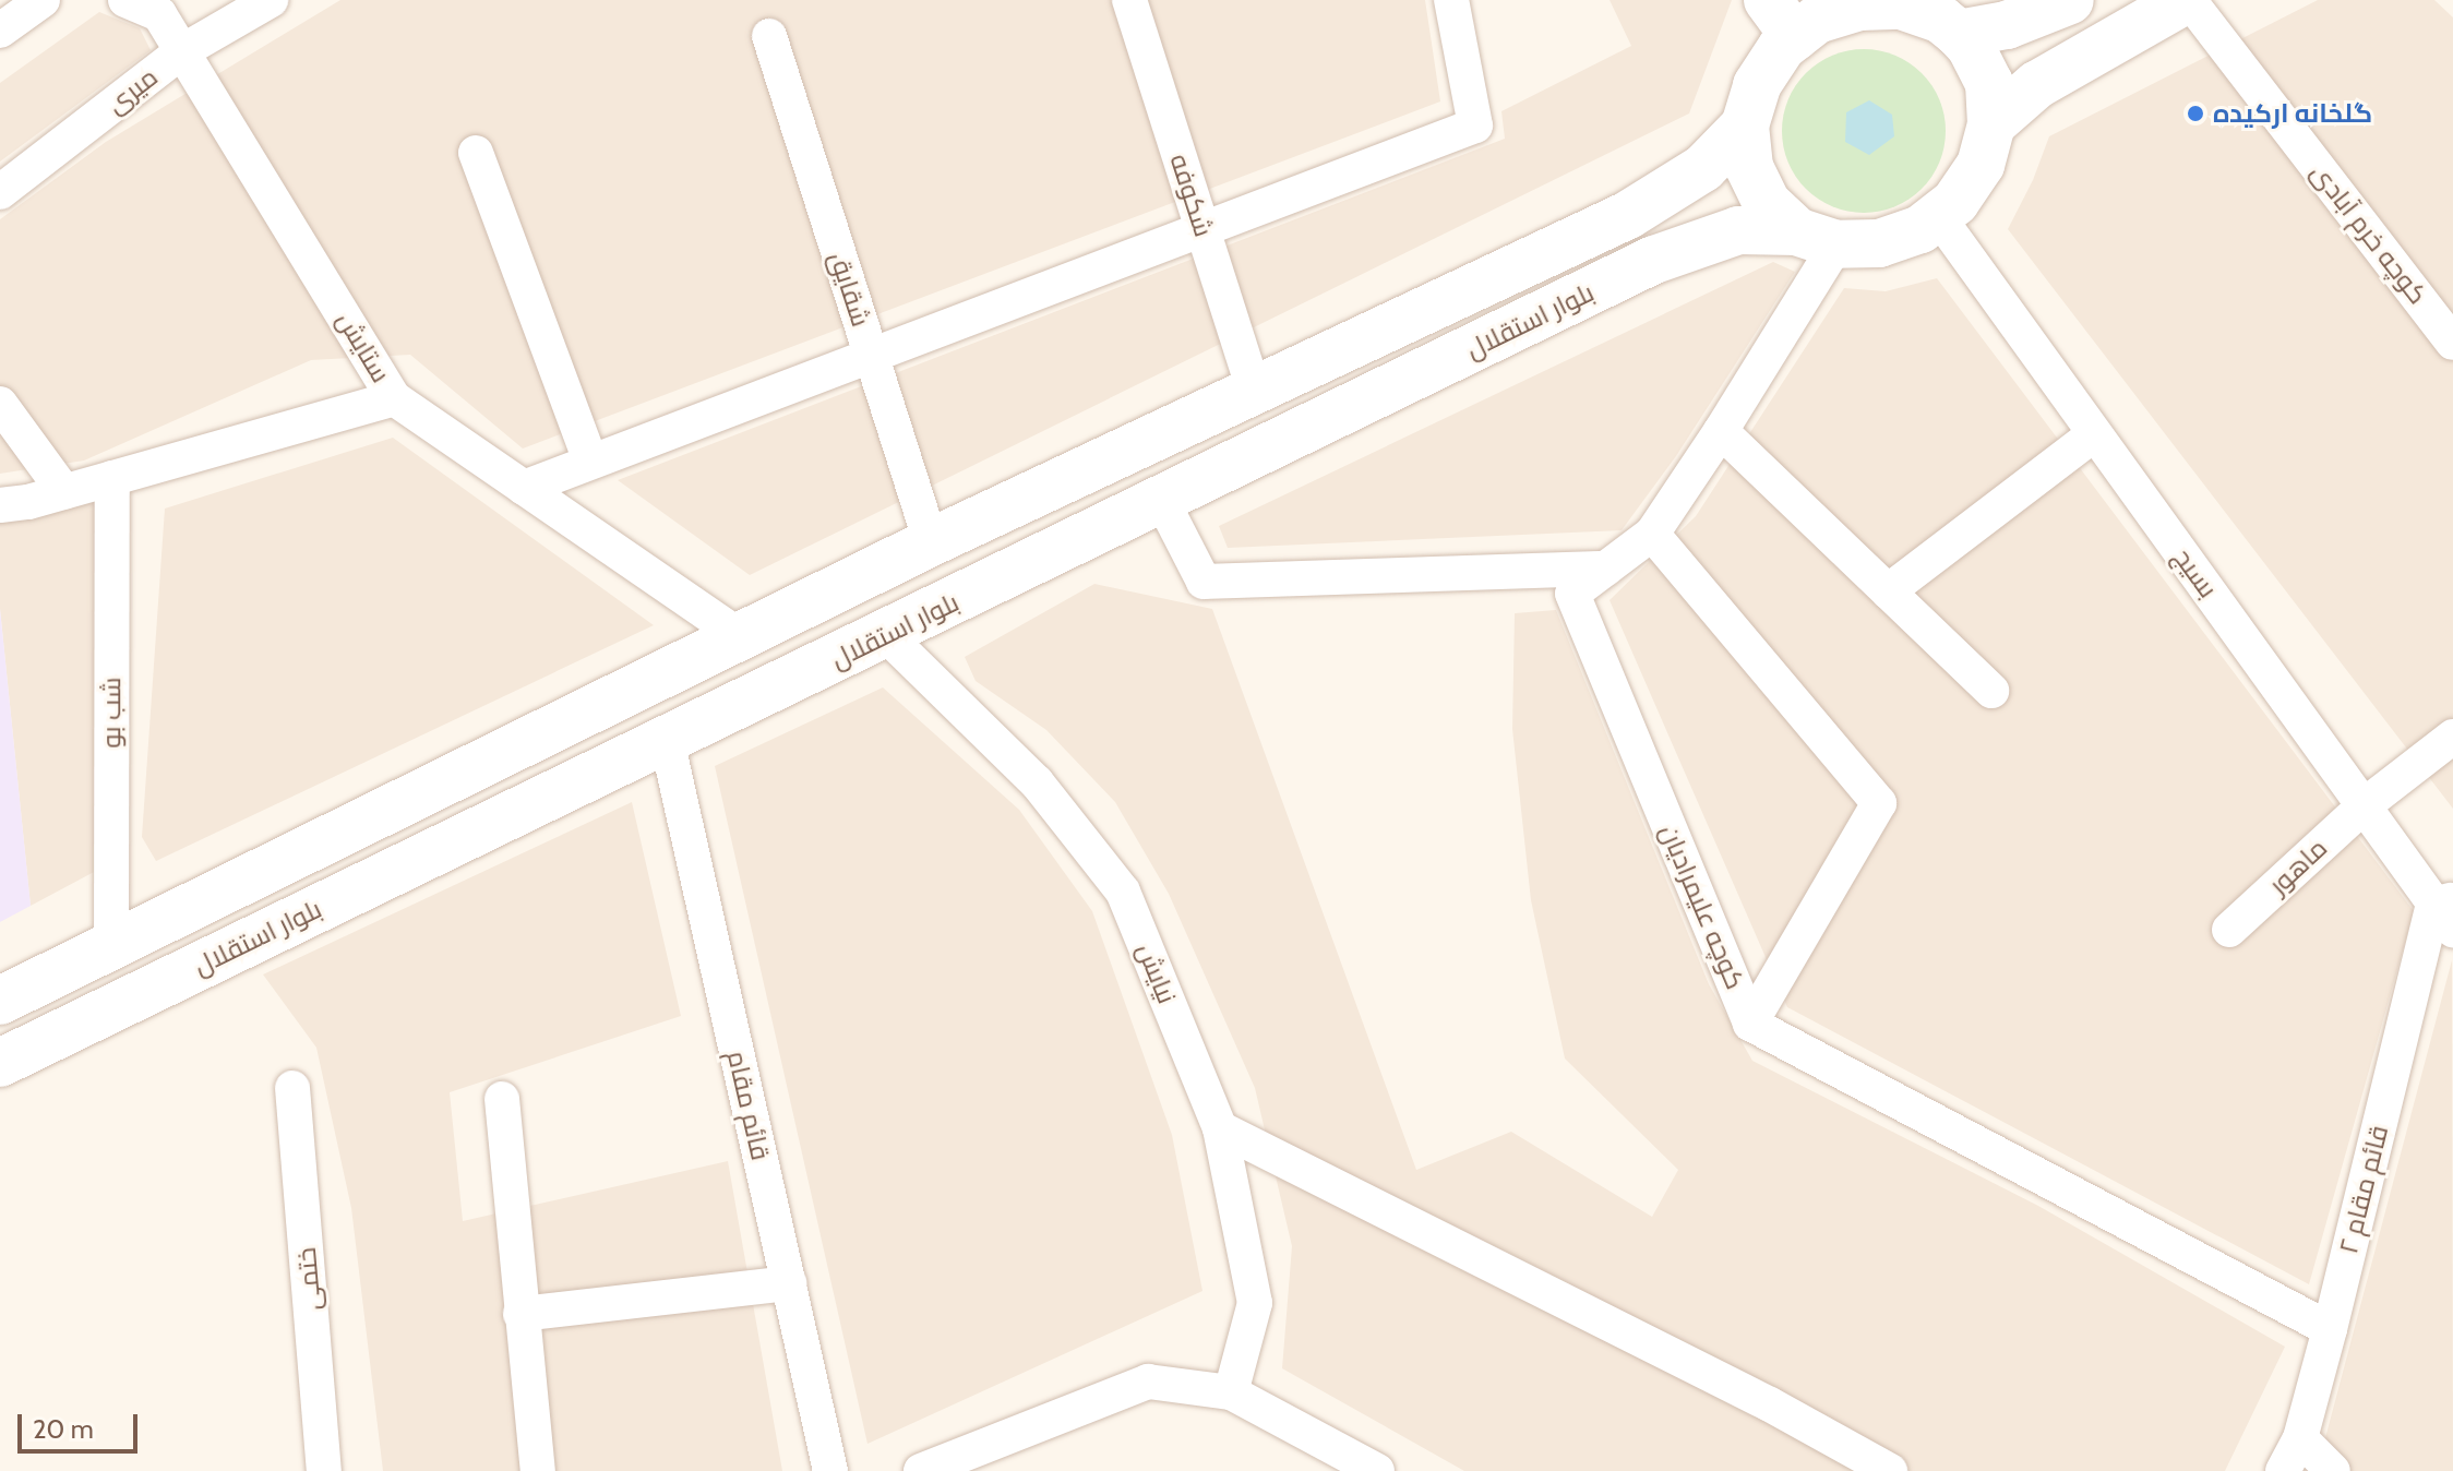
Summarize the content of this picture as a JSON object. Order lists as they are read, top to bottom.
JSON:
{
  "streets": {
    "main road": ["بلوار استقلال"],
    "street": [
      "میری",
      "شکوفه",
      "کوچه خرم آبادی",
      "شقایق",
      "ستایش",
      "بسیج",
      "شب بو",
      "ماهور",
      "کوچه علیمرادیان",
      "نیایش",
      "قائم مقام",
      "قائم مقام ۲",
      "ختمی"
    ]
  },
  "crossings": [
    ["میری", "ستایش"],
    ["شکوفه", "بلوار استقلال"],
    ["شقایق", "بلوار استقلال"],
    ["بلوار استقلال", "ستایش"],
    ["بلوار استقلال", "بسیج"],
    ["بلوار استقلال", "شب بو"],
    ["بلوار استقلال", "کوچه علیمرادیان"],
    ["بلوار استقلال", "نیایش"],
    ["بلوار استقلال", "قائم مقام"],
    ["بسیج", "ماهور"],
    ["بسیج", "کوچه علیمرادیان"],
    ["بسیج", "قائم مقام ۲"],
    ["کوچه علیمرادیان", "قائم مقام ۲"]
  ],
  "places": ["گلخانه ارکیده"],
  "scale_bar": "20 m"
}
